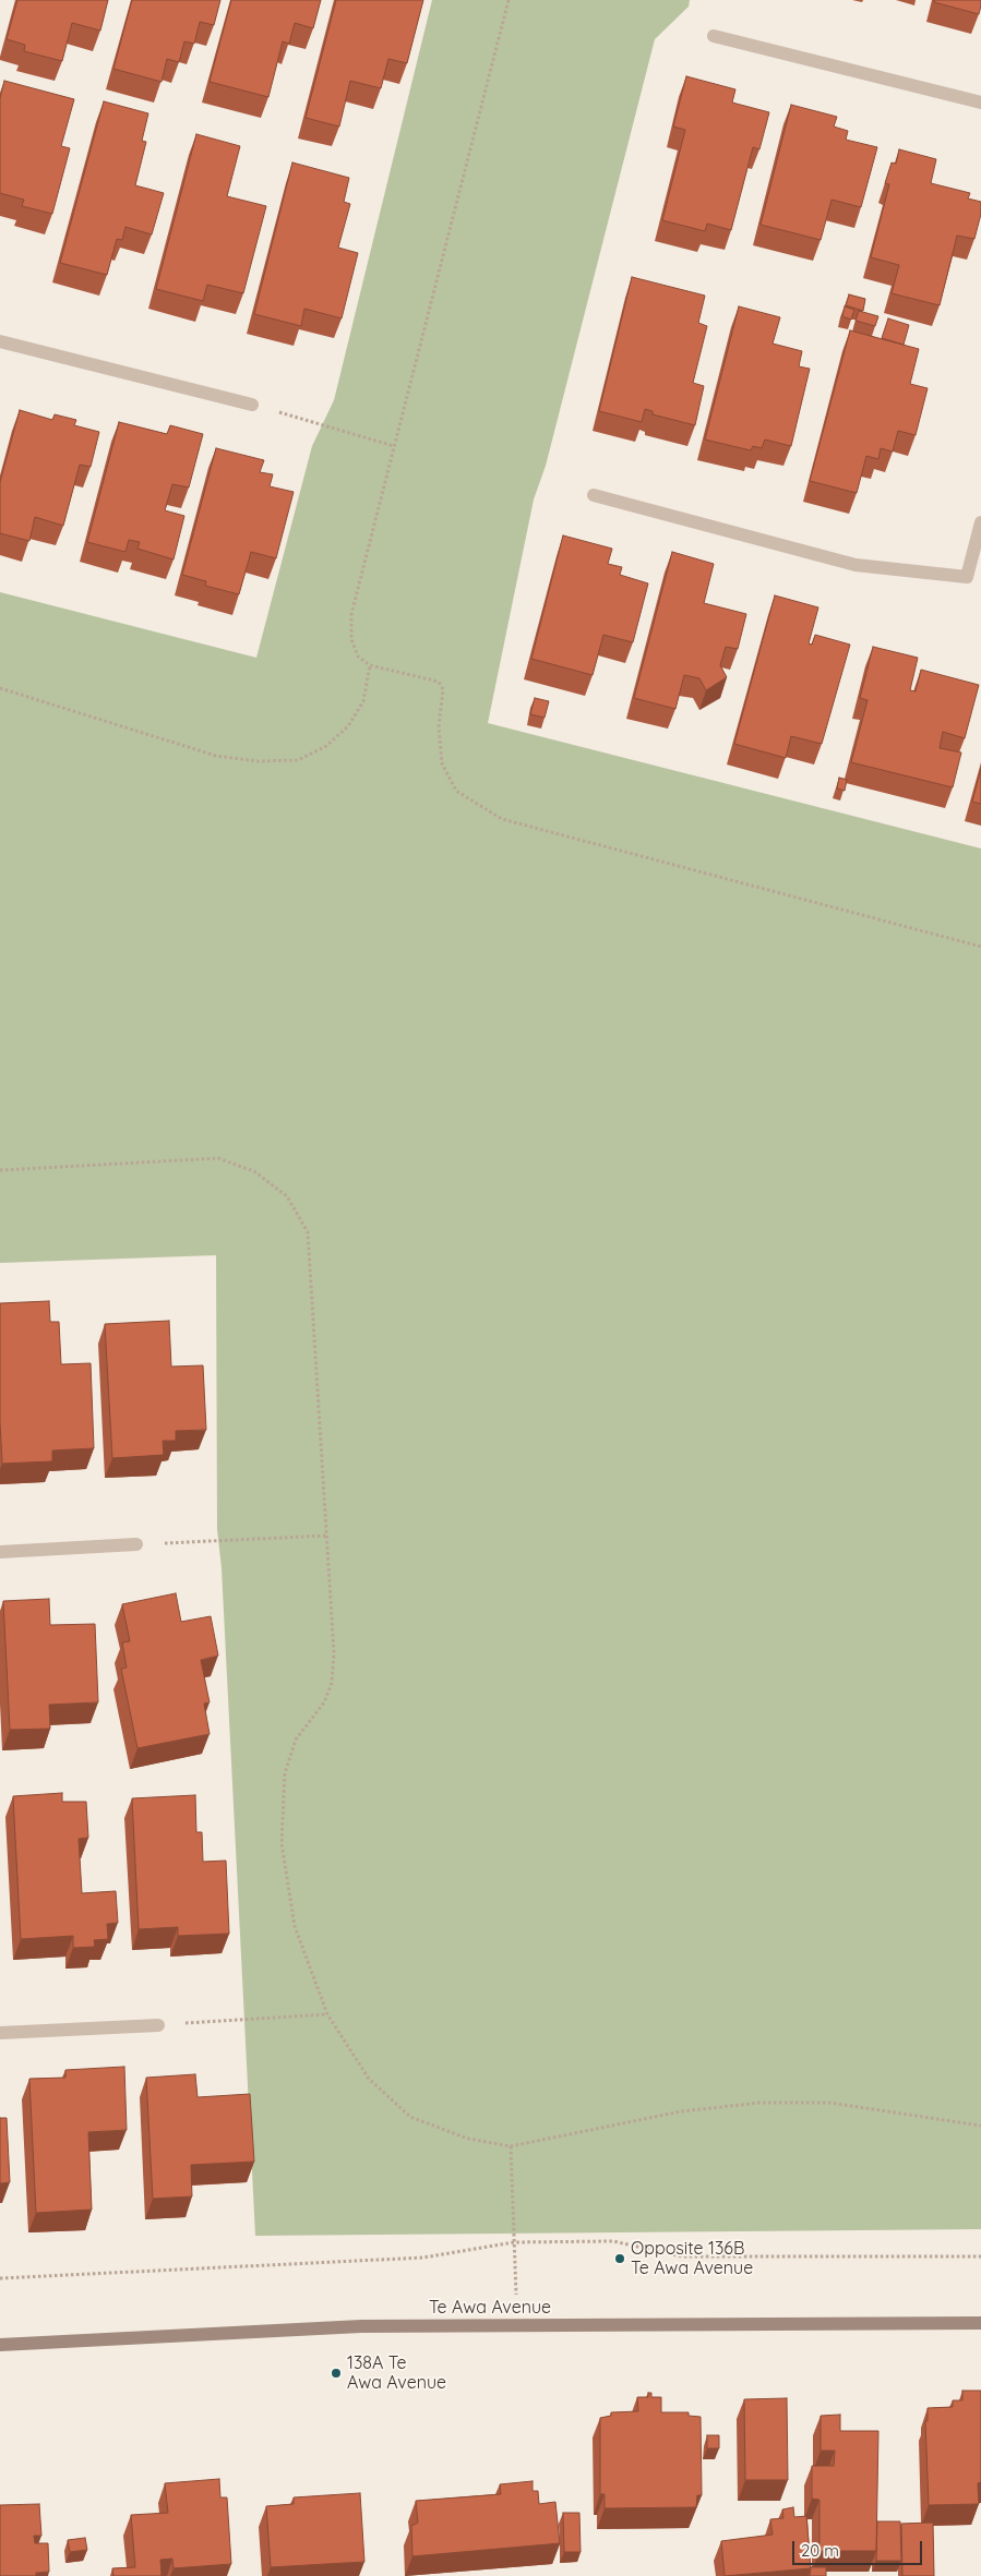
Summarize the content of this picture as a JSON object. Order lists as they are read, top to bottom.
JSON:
{
  "streets": {
    "street": ["Te Awa Avenue"]
  },
  "places": ["Opposite 136B Te Awa Avenue", "138A Te Awa Avenue"],
  "scale_bar": "20 m"
}
